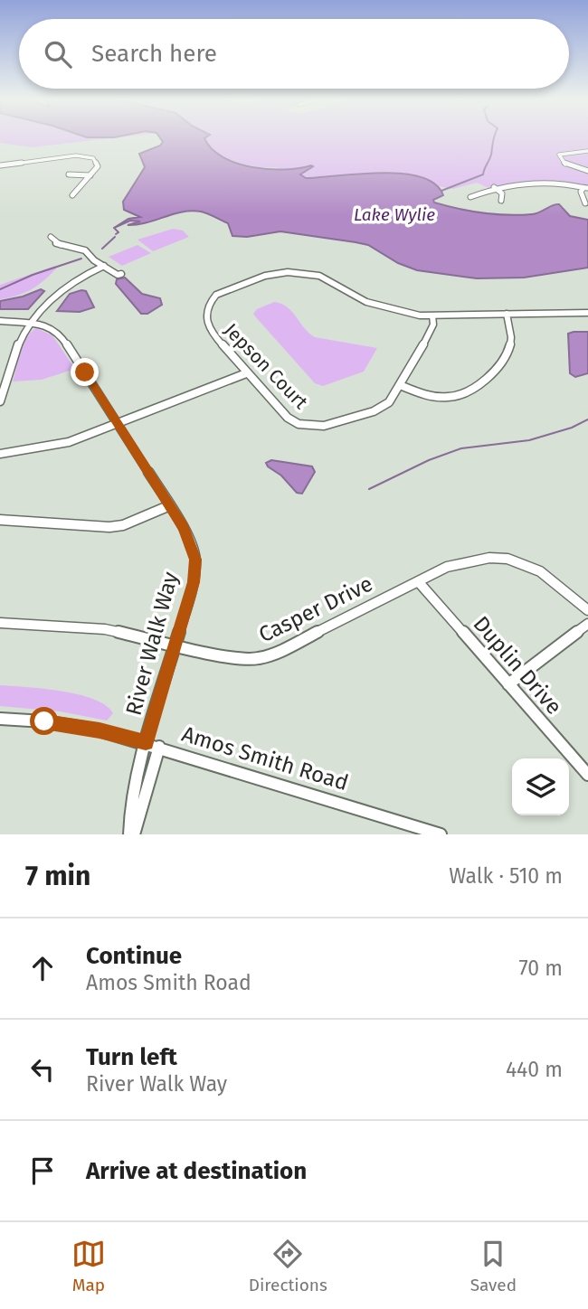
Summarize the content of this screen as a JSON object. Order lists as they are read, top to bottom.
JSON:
{
  "streets": {
    "street": [
      "Jepson Court",
      "Casper Drive",
      "River Walk Way",
      "Duplin Drive",
      "Amos Smith Road"
    ]
  },
  "crossings": [
    ["Casper Drive", "River Walk Way"],
    ["Casper Drive", "Duplin Drive"],
    ["River Walk Way", "Amos Smith Road"]
  ],
  "water": ["Lake Wylie"],
  "page": {
    "search": "Search here",
    "heading": ["7 min", "Walk · 510 m"],
    "list": [
      ["Continue", "Amos Smith Road", "70 m"],
      ["Turn left", "River Walk Way", "440 m"],
      "Arrive at destination"
    ],
    "nav": ["Map", "Directions", "Saved"]
  }
}
